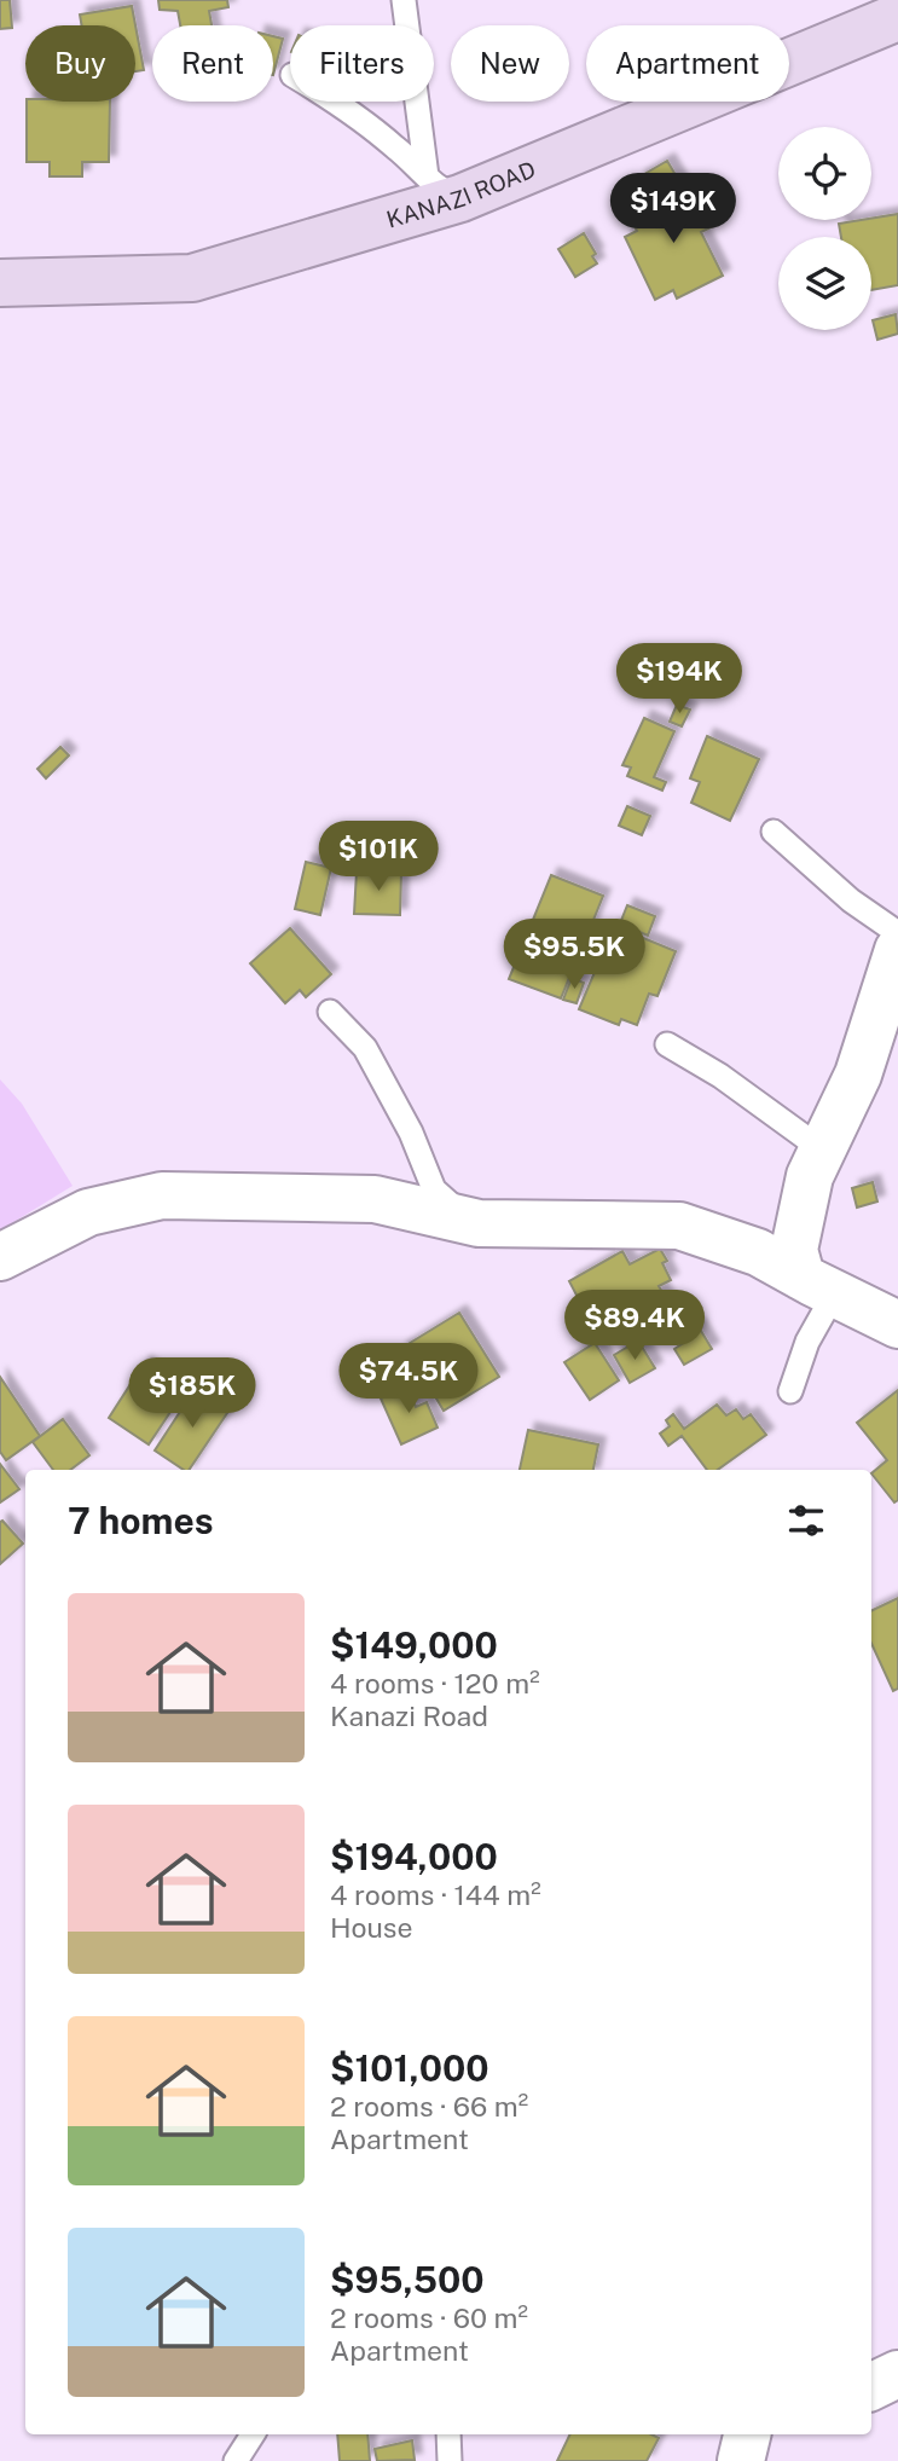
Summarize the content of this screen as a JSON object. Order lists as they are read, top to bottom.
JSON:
{
  "streets": {
    "main road": ["KANAZI ROAD"]
  },
  "page": {
    "chip": [
      "Buy",
      "Rent",
      "Filters",
      "New",
      "Apartment"
    ],
    "price": [
      "$149K",
      "$194K",
      "$101K",
      "$95.5K",
      "$89.4K",
      "$74.5K",
      "$185K"
    ],
    "heading": "7 homes",
    "list": [
      {
        "name": "$149,000",
        "note": "4 rooms · 120 m² · Kanazi Road"
      },
      {
        "name": "$194,000",
        "note": "4 rooms · 144 m² · House"
      },
      {
        "name": "$101,000",
        "note": "2 rooms · 66 m² · Apartment"
      },
      {
        "name": "$95,500",
        "note": "2 rooms · 60 m² · Apartment"
      }
    ]
  }
}
